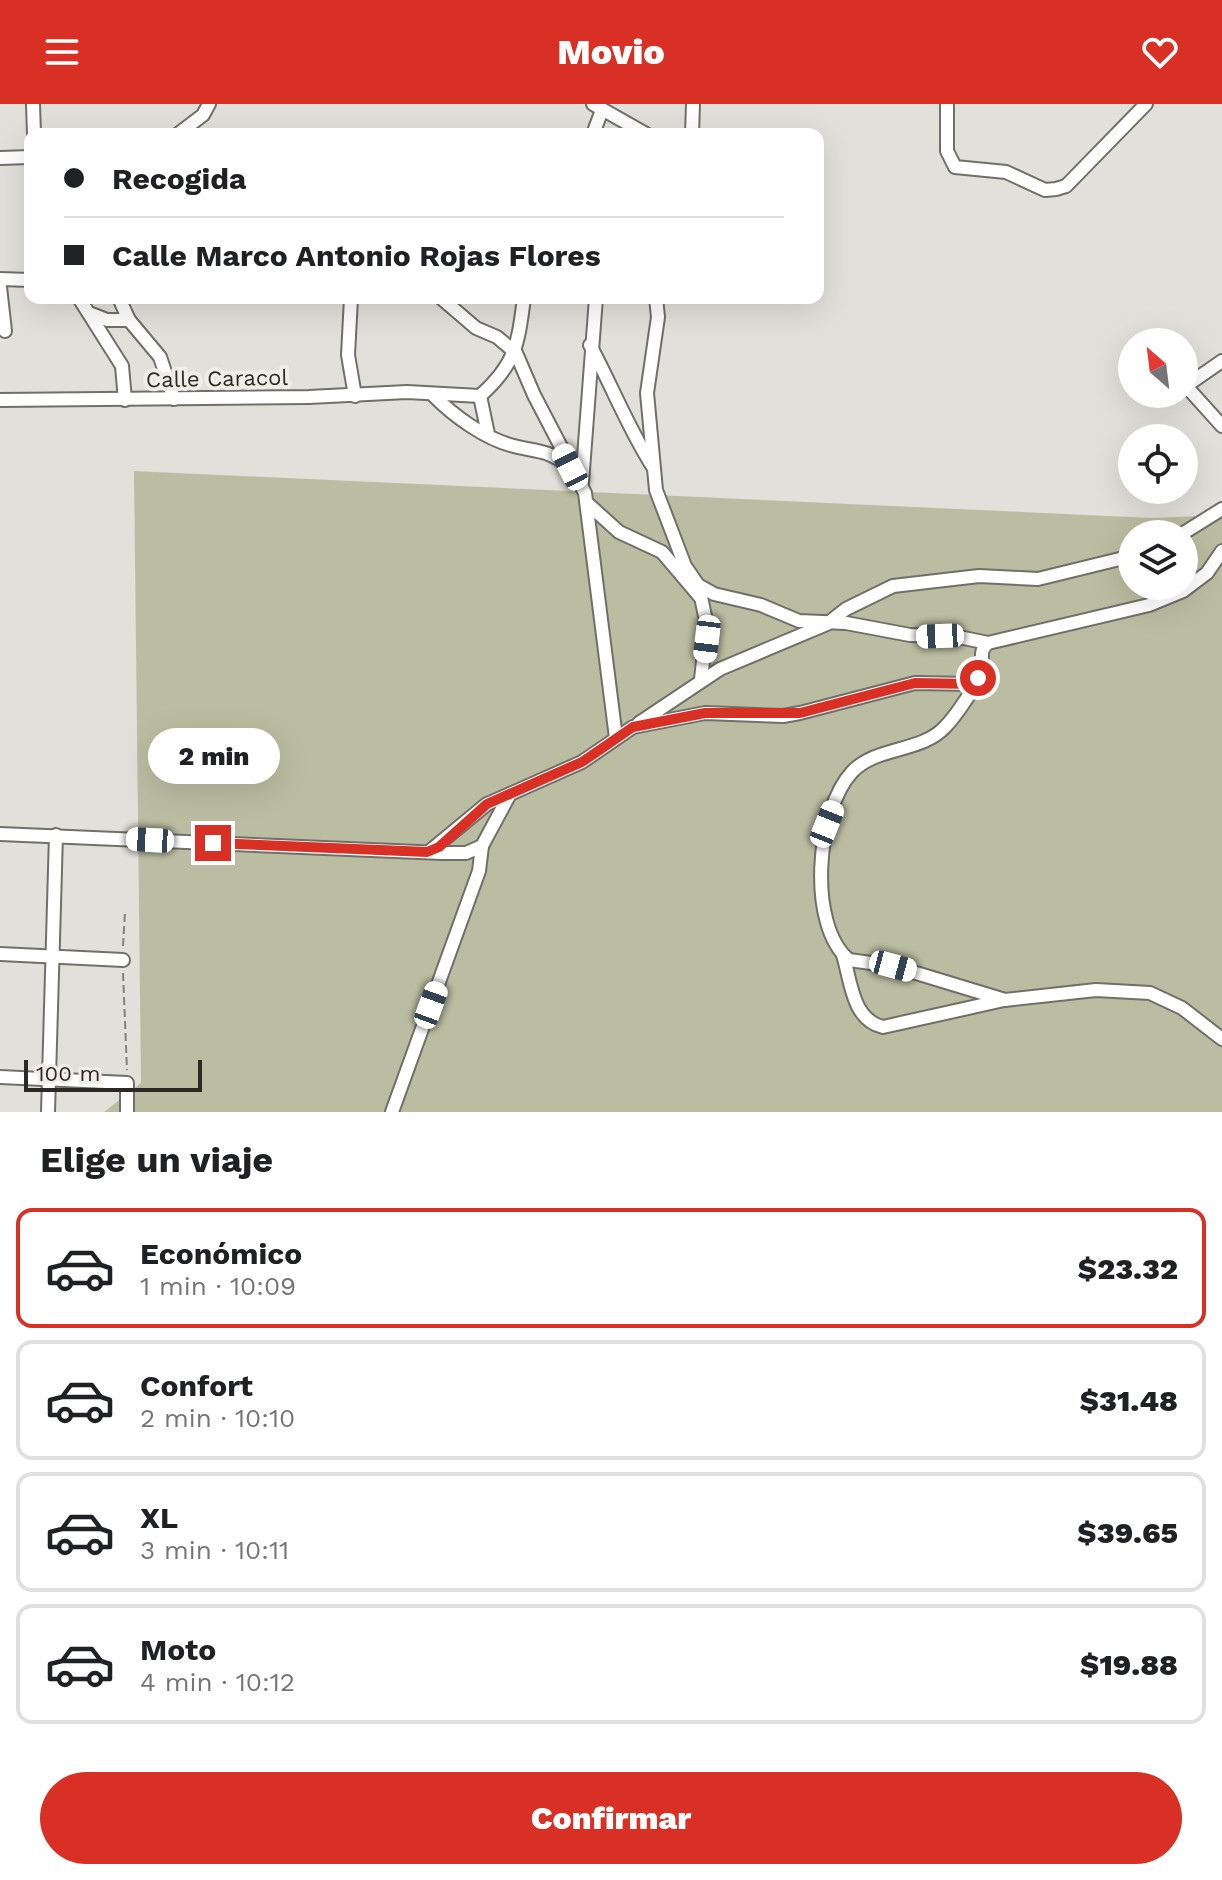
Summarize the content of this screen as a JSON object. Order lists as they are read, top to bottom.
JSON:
{
  "streets": {
    "street": ["Calle Caracol"]
  },
  "scale_bar": "100 m",
  "north": "top left",
  "page": {
    "header": "Movio",
    "banner": ["Recogida", "Calle Marco Antonio Rojas Flores"],
    "bubble": "2 min",
    "scale": "100 m",
    "heading": "Elige un viaje",
    "list": [
      {
        "name": "Económico",
        "note": "1 min · 10:09",
        "value": "$23.32"
      },
      {
        "name": "Confort",
        "note": "2 min · 10:10",
        "value": "$31.48"
      },
      {
        "name": "XL",
        "note": "3 min · 10:11",
        "value": "$39.65"
      },
      {
        "name": "Moto",
        "note": "4 min · 10:12",
        "value": "$19.88"
      }
    ],
    "buttons": "Confirmar"
  }
}
